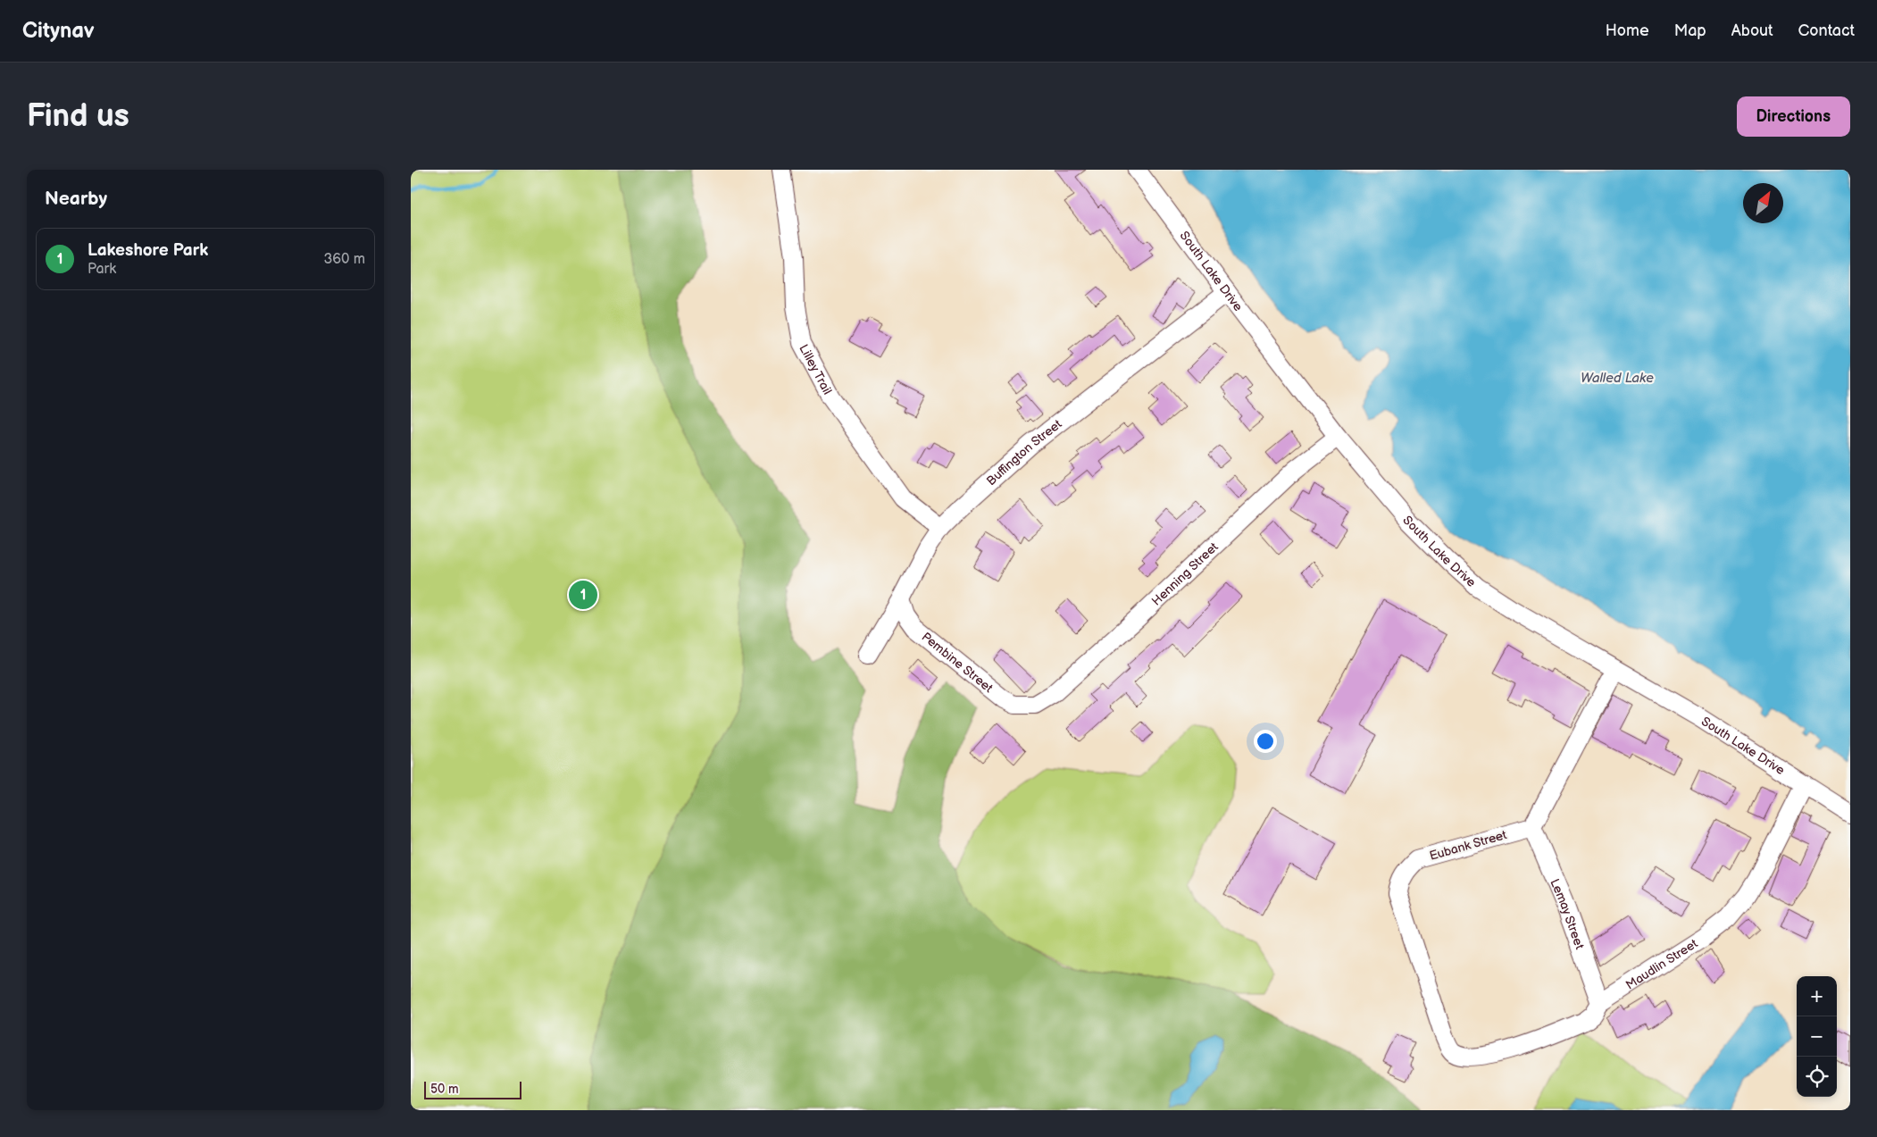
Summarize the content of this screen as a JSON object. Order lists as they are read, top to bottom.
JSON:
{
  "streets": {
    "street": [
      "South Lake Drive",
      "Lilley Trail",
      "Buffington Street",
      "Henning Street",
      "Pembine Street",
      "Eubank Street",
      "Lemay Street",
      "Maudlin Street"
    ]
  },
  "crossings": [
    ["South Lake Drive", "Buffington Street"],
    ["South Lake Drive", "Henning Street"],
    ["South Lake Drive", "Maudlin Street"],
    ["Lilley Trail", "Buffington Street"],
    ["Buffington Street", "Pembine Street"],
    ["Henning Street", "Pembine Street"],
    ["Eubank Street", "Lemay Street"],
    ["Eubank Street", "Maudlin Street"],
    ["Lemay Street", "Maudlin Street"]
  ],
  "water": ["Walled Lake"],
  "scale_bar": "50 m",
  "north": "top right",
  "page": {
    "header": "Citynav",
    "nav": [
      "Home",
      "Map",
      "About",
      "Contact"
    ],
    "buttons": "Directions",
    "title": "Find us",
    "heading": "Nearby",
    "list": [
      {
        "mark": "1",
        "name": "Lakeshore Park",
        "note": "Park",
        "value": "360 m"
      }
    ],
    "pins": "1",
    "map_buttons": ["+", "−"],
    "scale": "50 m"
  }
}
